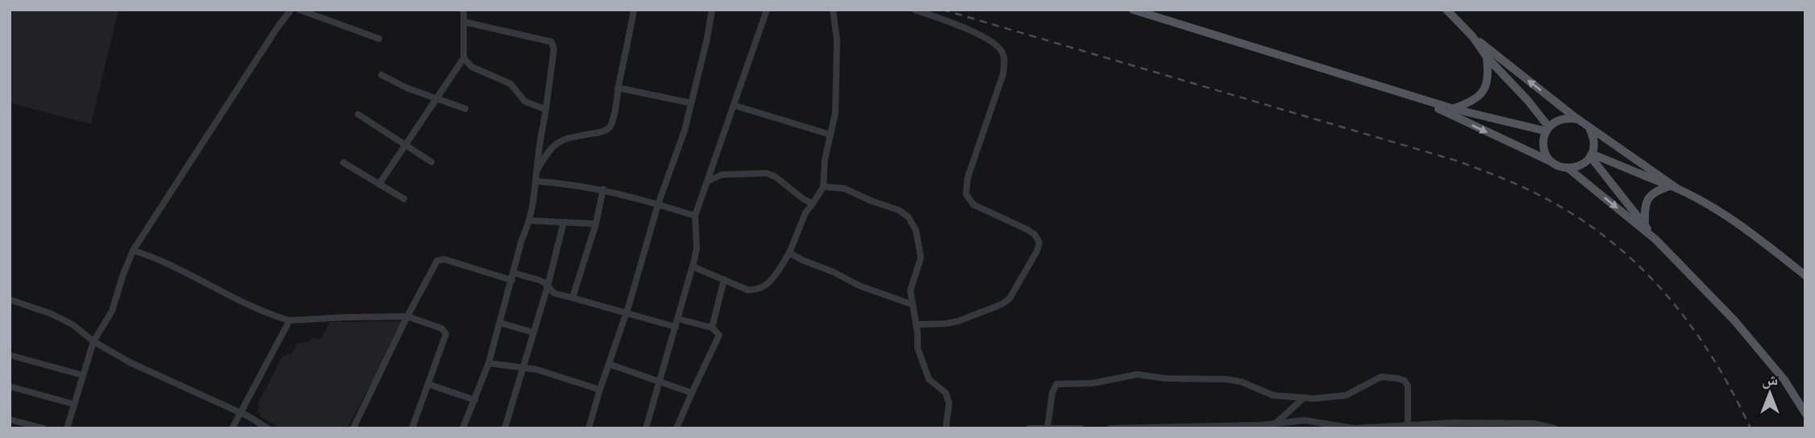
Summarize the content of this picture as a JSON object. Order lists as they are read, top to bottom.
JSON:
{
  "north": "top"
}
